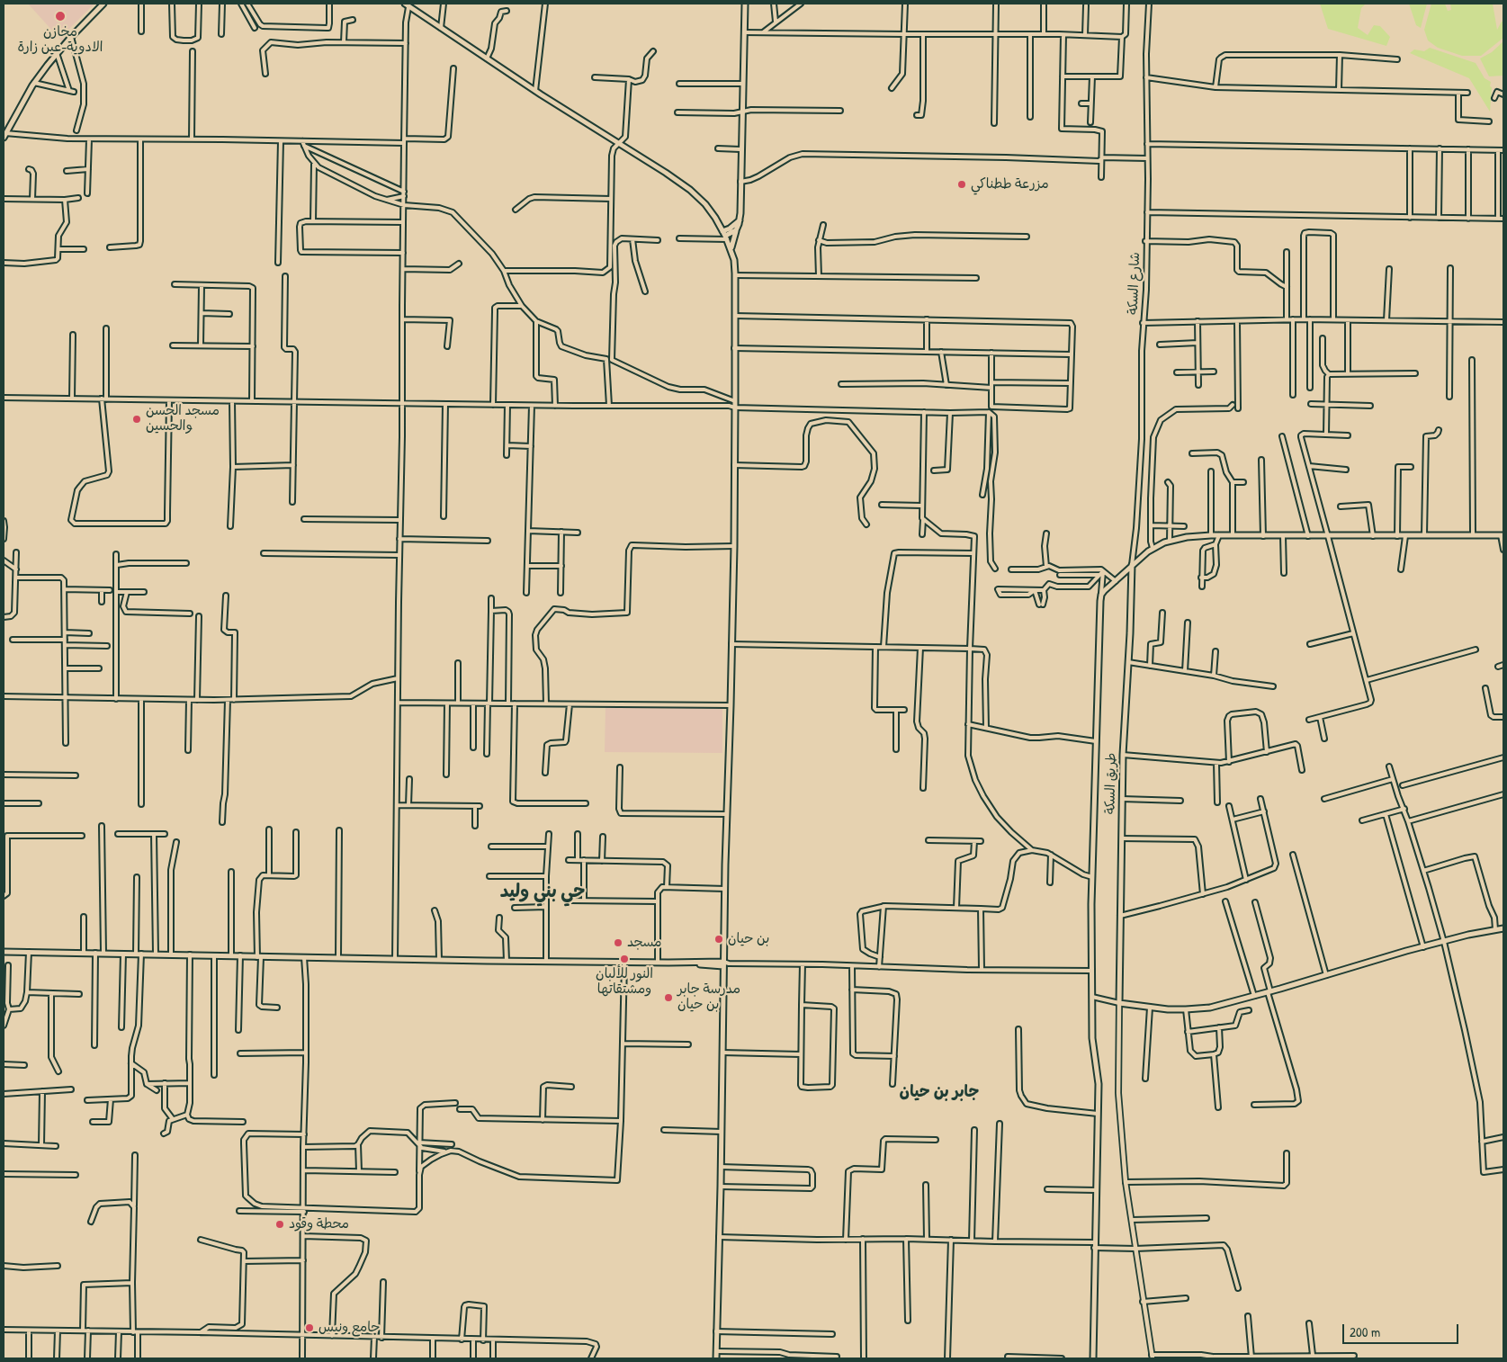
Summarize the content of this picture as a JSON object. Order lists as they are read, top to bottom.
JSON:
{
  "streets": {
    "main road": ["طريق السكة"],
    "street": ["شارع السكة"]
  },
  "crossings": [
    ["شارع السكة", "طريق السكة"]
  ],
  "districts": ["حي بني وليد", "جابر بن حيان"],
  "places": [
    "مخازن الادوية-عين زارة",
    "مزرعة ططناكي",
    "مسجد الحسن والحسين",
    "بن حيان",
    "مسجد",
    "النور للألبان ومشتقاتها",
    "مدرسة جابر بن حيان",
    "محطة وقود",
    "جامع ونيس"
  ],
  "scale_bar": "200 m"
}
